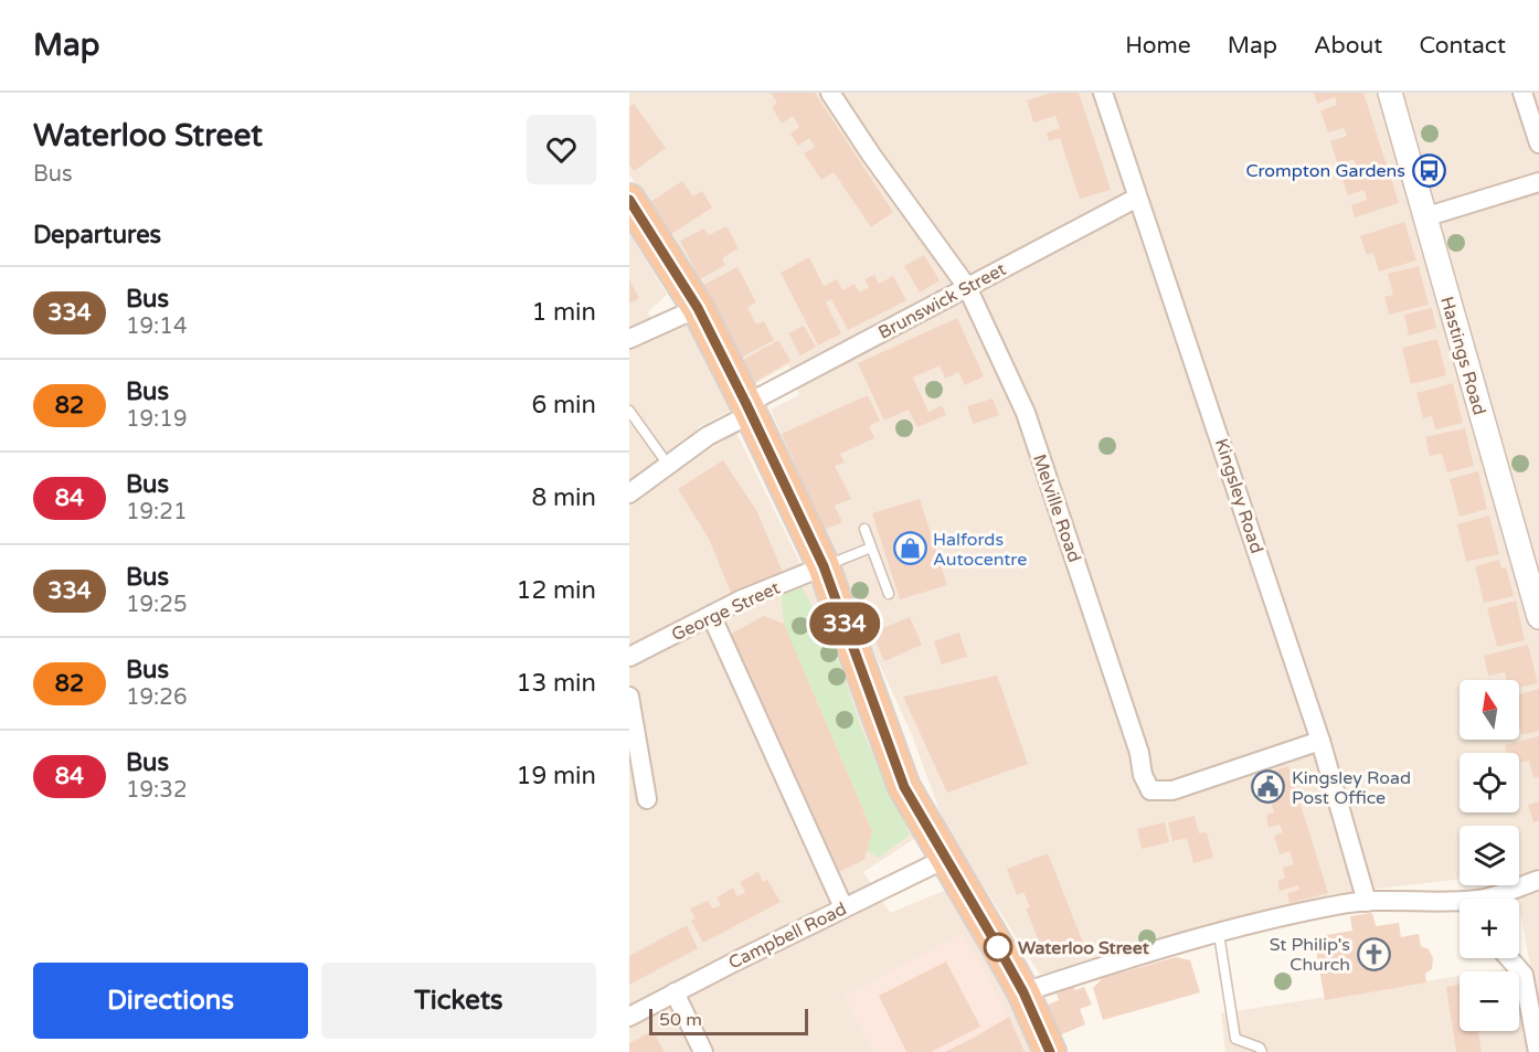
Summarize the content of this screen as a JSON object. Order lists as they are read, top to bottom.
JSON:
{
  "streets": {
    "street": [
      "Brunswick Street",
      "Hastings Road",
      "Kingsley Road",
      "Melville Road",
      "George Street",
      "Campbell Road"
    ]
  },
  "crossings": [
    ["Brunswick Street", "Kingsley Road"],
    ["Brunswick Street", "Melville Road"],
    ["Kingsley Road", "Melville Road"]
  ],
  "places": {
    "bus stop": ["Crompton Gardens"],
    "shop": ["Halfords Autocentre"],
    "public building": ["Kingsley Road Post Office"],
    "other": ["Waterloo Street"],
    "church": ["St Philip's Church"]
  },
  "lines": ["bus line 334"],
  "scale_bar": "50 m",
  "north": "top",
  "page": {
    "header": "Map",
    "nav": [
      "Home",
      "Map",
      "About",
      "Contact"
    ],
    "heading": [
      ["Waterloo Street", "Bus"],
      "Departures"
    ],
    "on_map": "334",
    "list": [
      {
        "mark": "334",
        "name": "Bus",
        "note": "19:14",
        "value": "1 min"
      },
      {
        "mark": "82",
        "name": "Bus",
        "note": "19:19",
        "value": "6 min"
      },
      {
        "mark": "84",
        "name": "Bus",
        "note": "19:21",
        "value": "8 min"
      },
      {
        "mark": "334",
        "name": "Bus",
        "note": "19:25",
        "value": "12 min"
      },
      {
        "mark": "82",
        "name": "Bus",
        "note": "19:26",
        "value": "13 min"
      },
      {
        "mark": "84",
        "name": "Bus",
        "note": "19:32",
        "value": "19 min"
      }
    ],
    "map_buttons": ["+", "−"],
    "buttons": ["Directions", "Tickets"],
    "scale": "50 m"
  }
}
